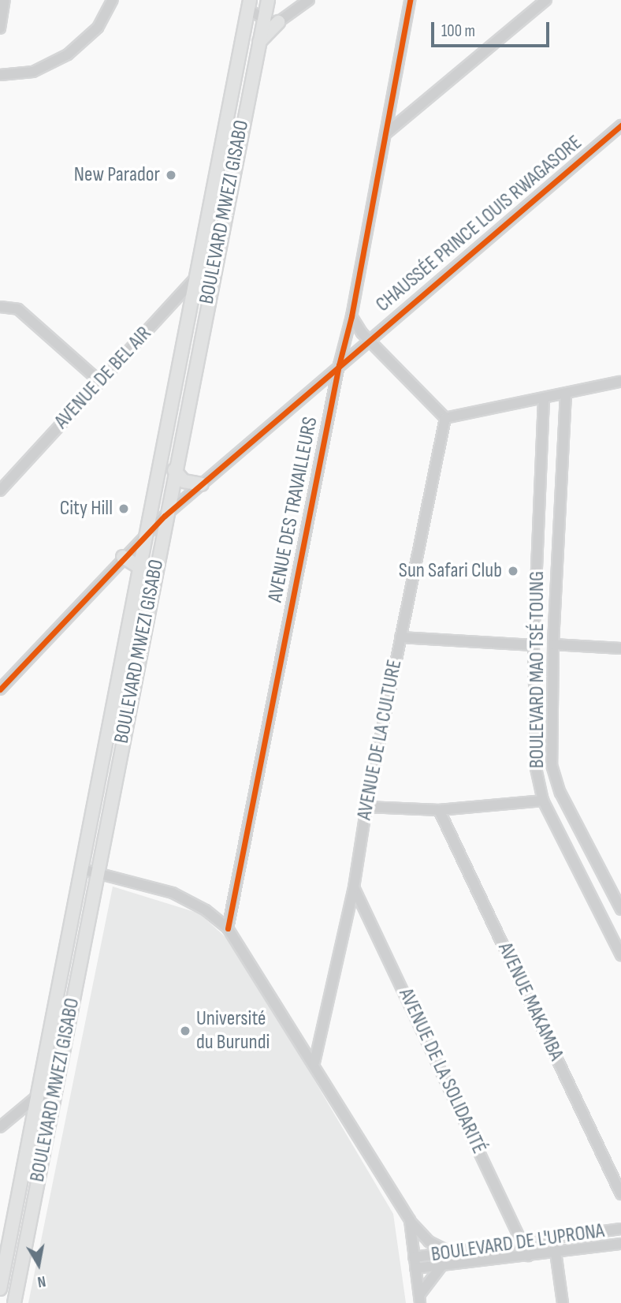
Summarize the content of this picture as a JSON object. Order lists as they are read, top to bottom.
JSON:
{
  "streets": {
    "main road": ["BOULEVARD MWEZI GISABO"],
    "street": [
      "CHAUSSÉE PRINCE LOUIS RWAGASORE",
      "AVENUE DE BEL AIR",
      "AVENUE DES TRAVAILLEURS",
      "BOULEVARD MAO TSÉ TOUNG",
      "AVENUE DE LA CULTURE",
      "AVENUE MAKAMBA",
      "AVENUE DE LA SOLIDARITÉ",
      "BOULEVARD DE L'UPRONA"
    ]
  },
  "crossings": [
    ["BOULEVARD MWEZI GISABO", "CHAUSSÉE PRINCE LOUIS RWAGASORE"],
    ["BOULEVARD MWEZI GISABO", "AVENUE DE BEL AIR"],
    ["CHAUSSÉE PRINCE LOUIS RWAGASORE", "AVENUE DES TRAVAILLEURS"],
    ["AVENUE DE LA CULTURE", "AVENUE DE LA SOLIDARITÉ"],
    ["AVENUE DE LA SOLIDARITÉ", "BOULEVARD DE L'UPRONA"]
  ],
  "places": [
    "New Parador",
    "City Hill",
    "Sun Safari Club",
    "Université du Burundi"
  ],
  "scale_bar": "100 m",
  "north": "bottom"
}
